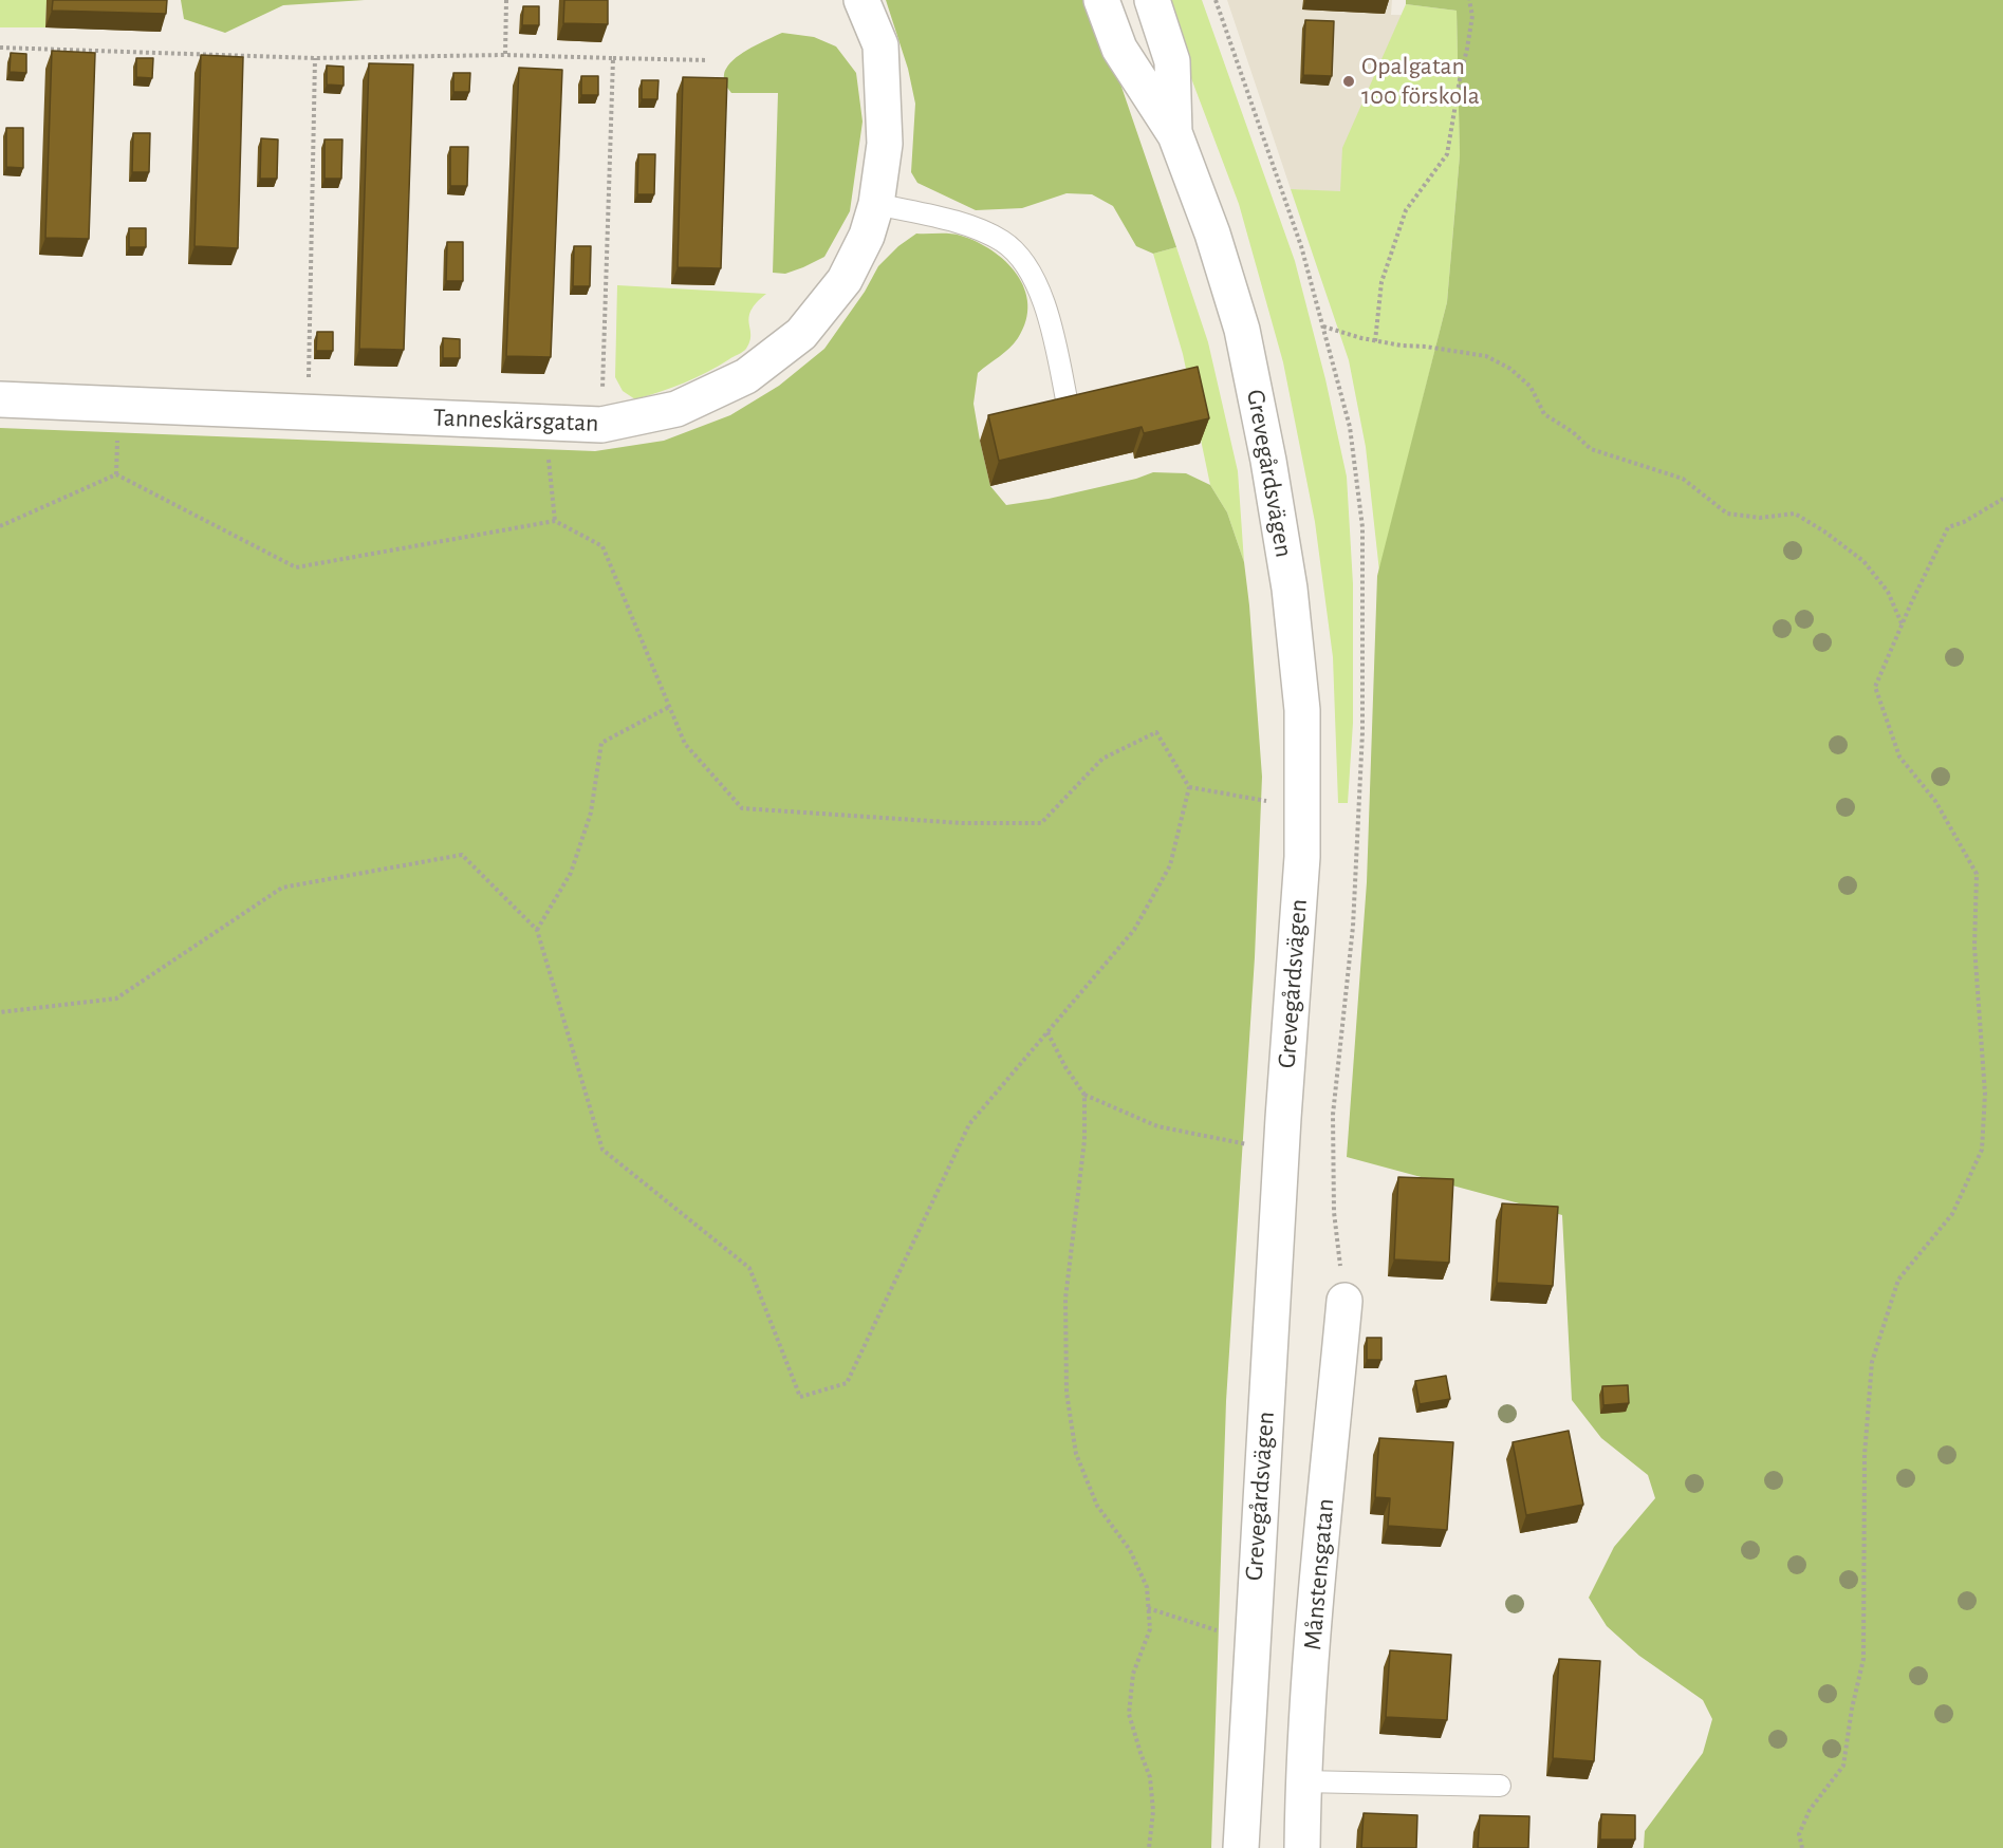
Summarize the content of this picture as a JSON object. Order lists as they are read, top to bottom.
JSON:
{
  "streets": {
    "street": ["Tanneskärsgatan", "Grevegårdsvägen", "Månstensgatan"]
  },
  "places": ["Opalgatan 100 förskola"]
}
